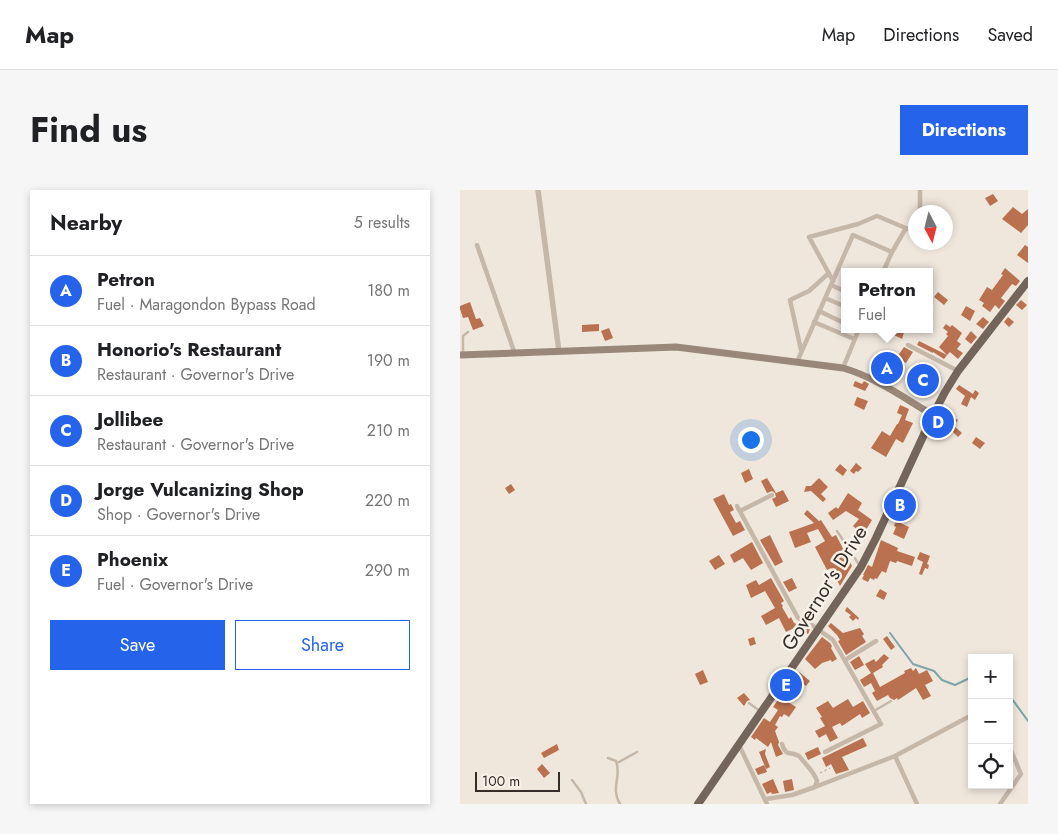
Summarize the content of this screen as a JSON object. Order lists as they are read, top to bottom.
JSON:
{
  "streets": {
    "main road": ["Governor's Drive"]
  },
  "scale_bar": "100 m",
  "north": "bottom",
  "page": {
    "header": "Map",
    "nav": ["Map", "Directions", "Saved"],
    "title": "Find us",
    "buttons": [
      "Directions",
      ["Save", "Share"]
    ],
    "heading": ["Nearby", "5 results"],
    "list": [
      {
        "mark": "A",
        "name": "Petron",
        "note": "Fuel · Maragondon Bypass Road",
        "value": "180 m"
      },
      {
        "mark": "B",
        "name": "Honorio's Restaurant",
        "note": "Restaurant · Governor's Drive",
        "value": "190 m"
      },
      {
        "mark": "C",
        "name": "Jollibee",
        "note": "Restaurant · Governor's Drive",
        "value": "210 m"
      },
      {
        "mark": "D",
        "name": "Jorge Vulcanizing Shop",
        "note": "Shop · Governor's Drive",
        "value": "220 m"
      },
      {
        "mark": "E",
        "name": "Phoenix",
        "note": "Fuel · Governor's Drive",
        "value": "290 m"
      }
    ],
    "popup": ["Petron", "Fuel"],
    "pins": [
      "A",
      "C",
      "D",
      "B",
      "E"
    ],
    "map_buttons": ["+", "−"],
    "scale": "100 m"
  }
}
